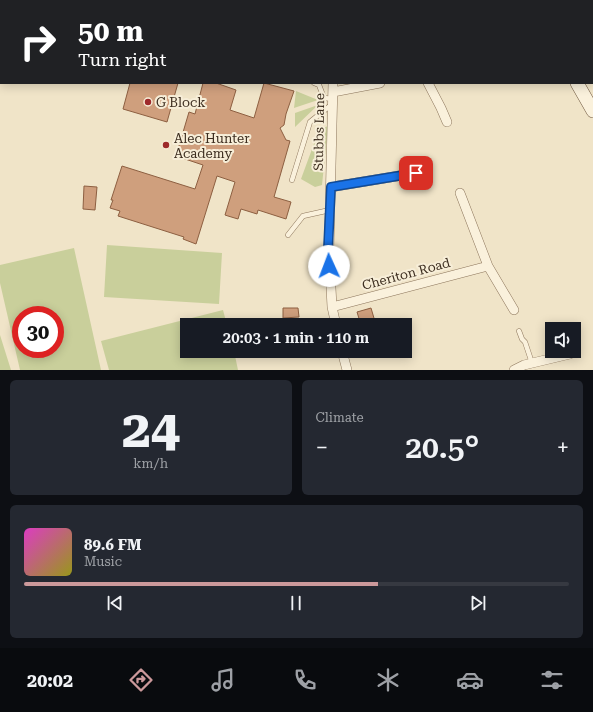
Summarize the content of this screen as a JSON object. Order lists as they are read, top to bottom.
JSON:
{
  "streets": {
    "street": ["Stubbs Lane", "Cheriton Road"]
  },
  "crossings": [
    ["Stubbs Lane", "Cheriton Road"]
  ],
  "places": ["G Block", "Alec Hunter Academy"],
  "page": {
    "turn": ["50 m", "Turn right"],
    "limit": "30",
    "trip": "20:03 · 1 min · 110 m",
    "tile": [
      ["24", "km/h"],
      "Climate"
    ],
    "heat": ["−", "20.5°", "+"],
    "song": ["89.6 FM", "Music"],
    "tabs": "20:02"
  }
}
